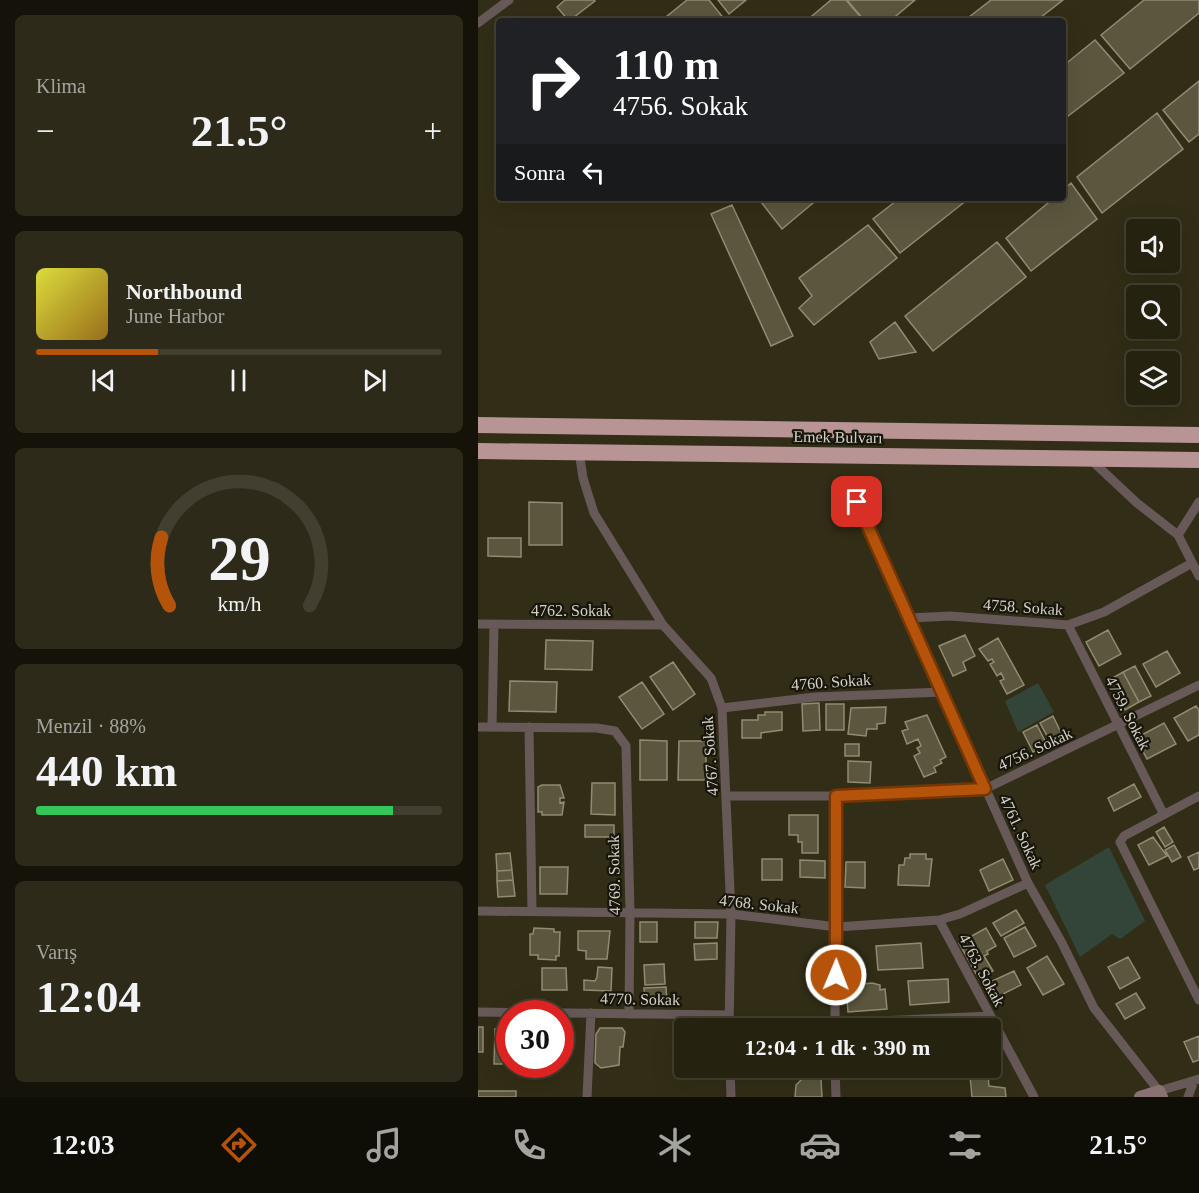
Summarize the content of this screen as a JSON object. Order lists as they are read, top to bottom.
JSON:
{
  "streets": {
    "highway": ["Emek Bulvarı"],
    "street": [
      "4758. Sokak",
      "4762. Sokak",
      "4760. Sokak",
      "4759. Sokak",
      "4756. Sokak",
      "4767. Sokak",
      "4761. Sokak",
      "4769. Sokak",
      "4768. Sokak",
      "4763. Sokak",
      "4770. Sokak"
    ]
  },
  "crossings": [
    ["Emek Bulvarı", "4767. Sokak"],
    ["4758. Sokak", "4759. Sokak"],
    ["4758. Sokak", "4761. Sokak"],
    ["4762. Sokak", "4767. Sokak"],
    ["4760. Sokak", "4767. Sokak"],
    ["4760. Sokak", "4761. Sokak"],
    ["4759. Sokak", "4756. Sokak"],
    ["4756. Sokak", "4767. Sokak"],
    ["4756. Sokak", "4761. Sokak"],
    ["4767. Sokak", "4768. Sokak"],
    ["4767. Sokak", "4770. Sokak"],
    ["4761. Sokak", "4768. Sokak"],
    ["4769. Sokak", "4768. Sokak"],
    ["4769. Sokak", "4770. Sokak"],
    ["4768. Sokak", "4763. Sokak"]
  ],
  "page": {
    "tile": [
      "Klima",
      ["Menzil · 88%", "440 km"],
      ["Varış", "12:04"]
    ],
    "turn": ["110 m", "4756. Sokak"],
    "heat": ["−", "21.5°", "+"],
    "then": "Sonra",
    "song": ["Northbound", "June Harbor"],
    "limit": "30",
    "trip": "12:04 · 1 dk · 390 m",
    "tabs": ["12:03", "21.5°"],
    "gauge": ["29", "km/h"]
  }
}
